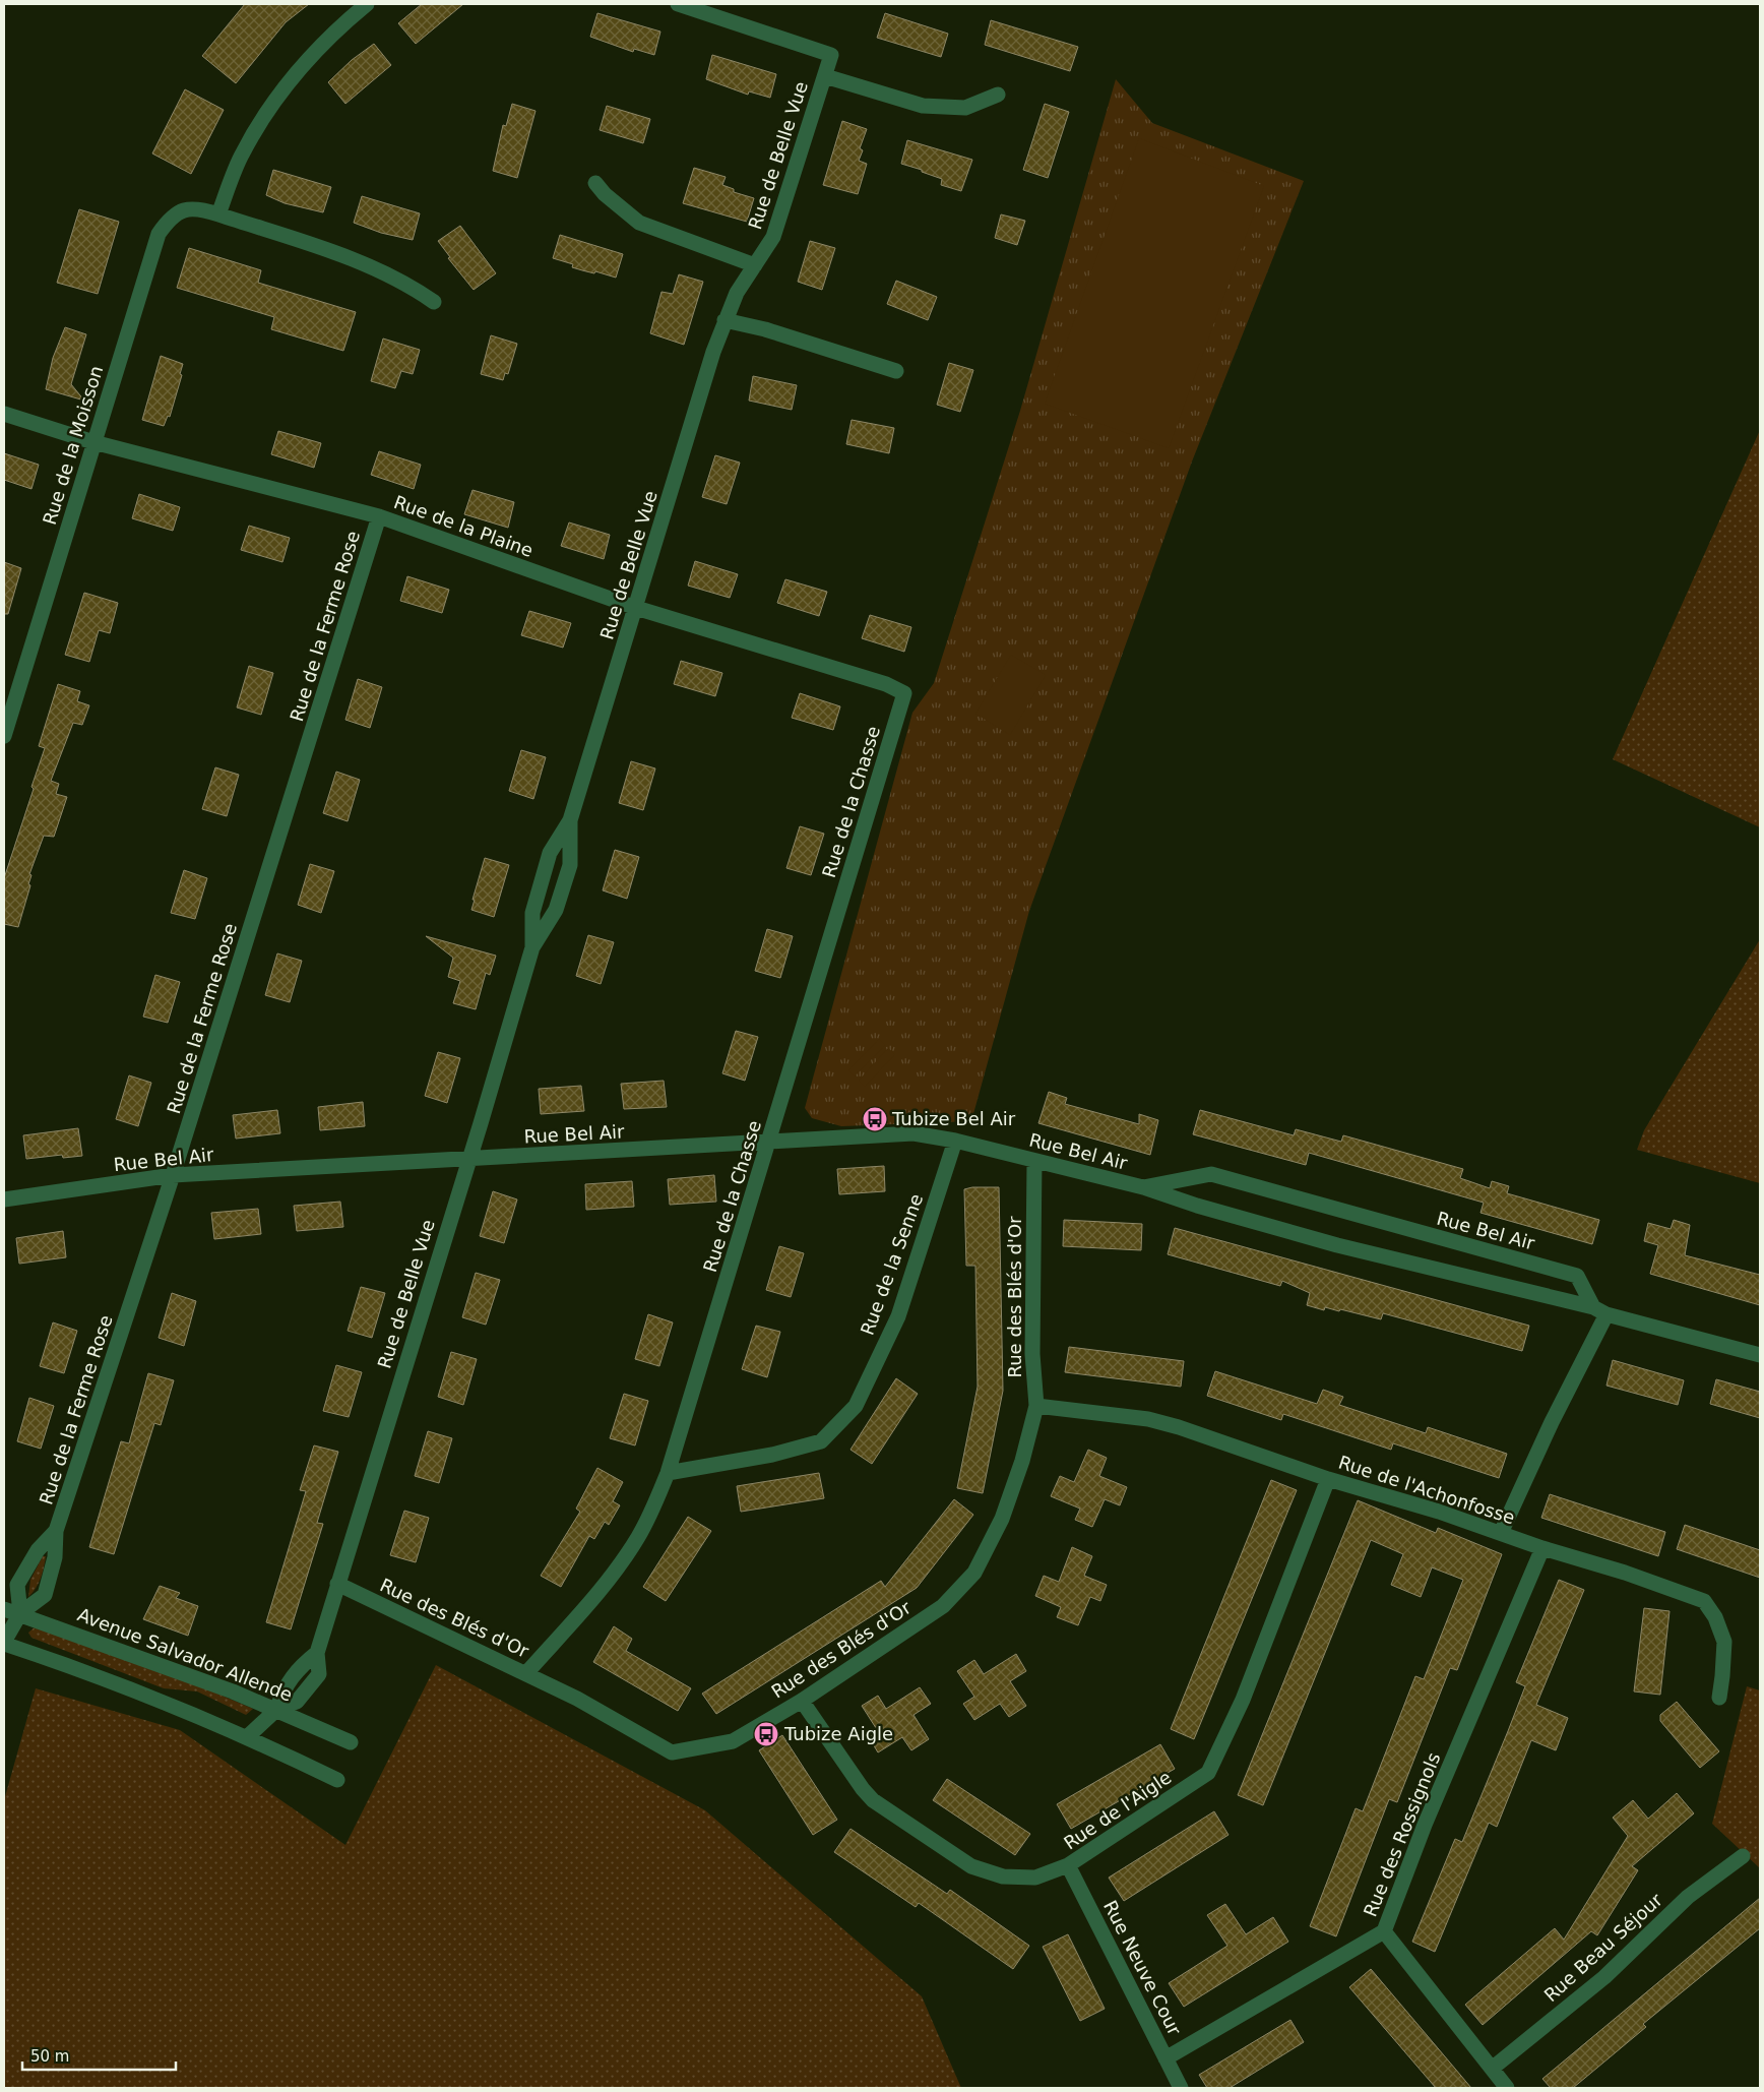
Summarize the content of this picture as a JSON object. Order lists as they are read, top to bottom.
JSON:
{
  "streets": {
    "street": [
      "Rue de Belle Vue",
      "Rue de la Moisson",
      "Rue de la Plaine",
      "Rue de la Ferme Rose",
      "Rue de la Chasse",
      "Rue Bel Air",
      "Rue de la Senne",
      "Rue des Blés d'Or",
      "Rue de l'Achonfosse",
      "Avenue Salvador Allende",
      "Rue de l'Aigle",
      "Rue des Rossignols",
      "Rue Beau Séjour",
      "Rue Neuve Cour"
    ]
  },
  "crossings": [
    ["Rue de Belle Vue", "Rue de la Plaine"],
    ["Rue de Belle Vue", "Rue Bel Air"],
    ["Rue de Belle Vue", "Rue des Blés d'Or"],
    ["Rue de Belle Vue", "Avenue Salvador Allende"],
    ["Rue de la Moisson", "Rue de la Plaine"],
    ["Rue de la Plaine", "Rue de la Ferme Rose"],
    ["Rue de la Plaine", "Rue de la Chasse"],
    ["Rue de la Ferme Rose", "Rue Bel Air"],
    ["Rue de la Ferme Rose", "Avenue Salvador Allende"],
    ["Rue de la Chasse", "Rue Bel Air"],
    ["Rue de la Chasse", "Rue de la Senne"],
    ["Rue de la Chasse", "Rue des Blés d'Or"],
    ["Rue Bel Air", "Rue de la Senne"],
    ["Rue Bel Air", "Rue des Blés d'Or"],
    ["Rue des Blés d'Or", "Rue de l'Achonfosse"],
    ["Rue des Blés d'Or", "Rue de l'Aigle"],
    ["Rue de l'Achonfosse", "Rue de l'Aigle"],
    ["Rue de l'Achonfosse", "Rue des Rossignols"],
    ["Rue de l'Aigle", "Rue Neuve Cour"],
    ["Rue des Rossignols", "Rue Neuve Cour"]
  ],
  "places": {
    "bus stop": ["Tubize Bel Air", "Tubize Aigle"]
  },
  "scale_bar": "50 m"
}
